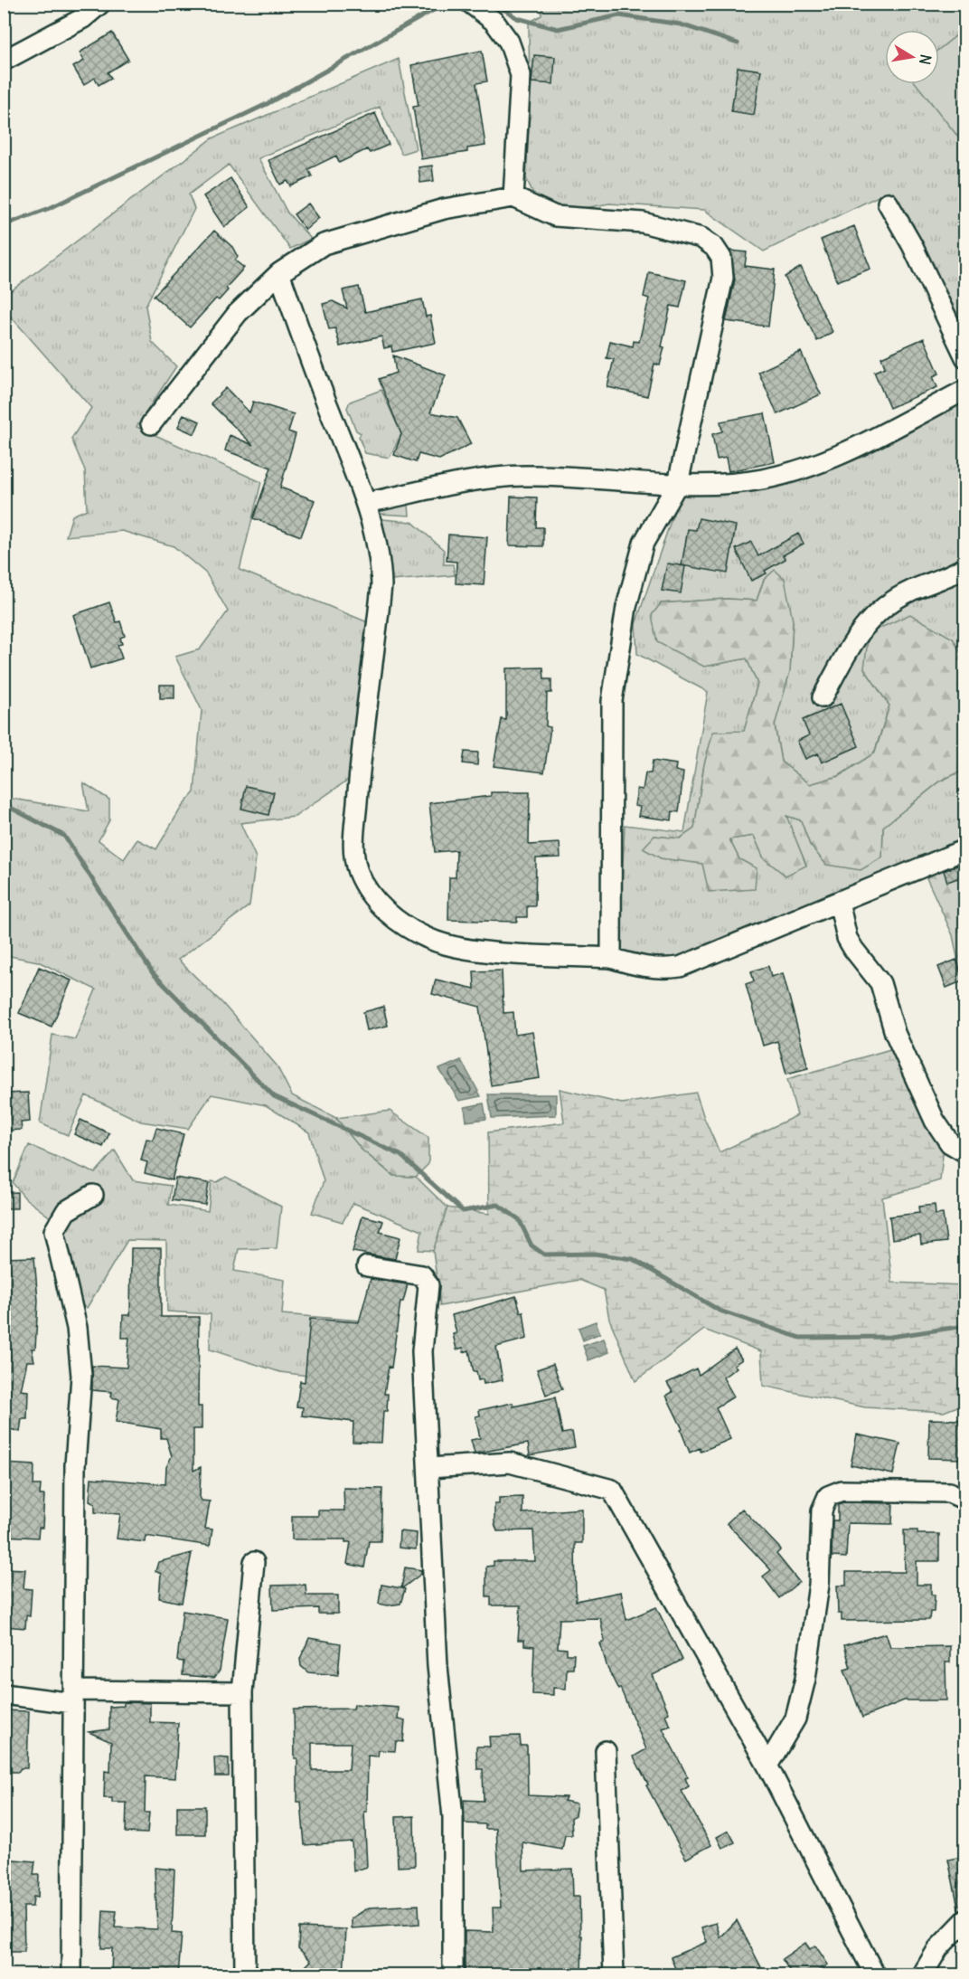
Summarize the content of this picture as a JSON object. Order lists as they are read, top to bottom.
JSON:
{
  "north": "right"
}
